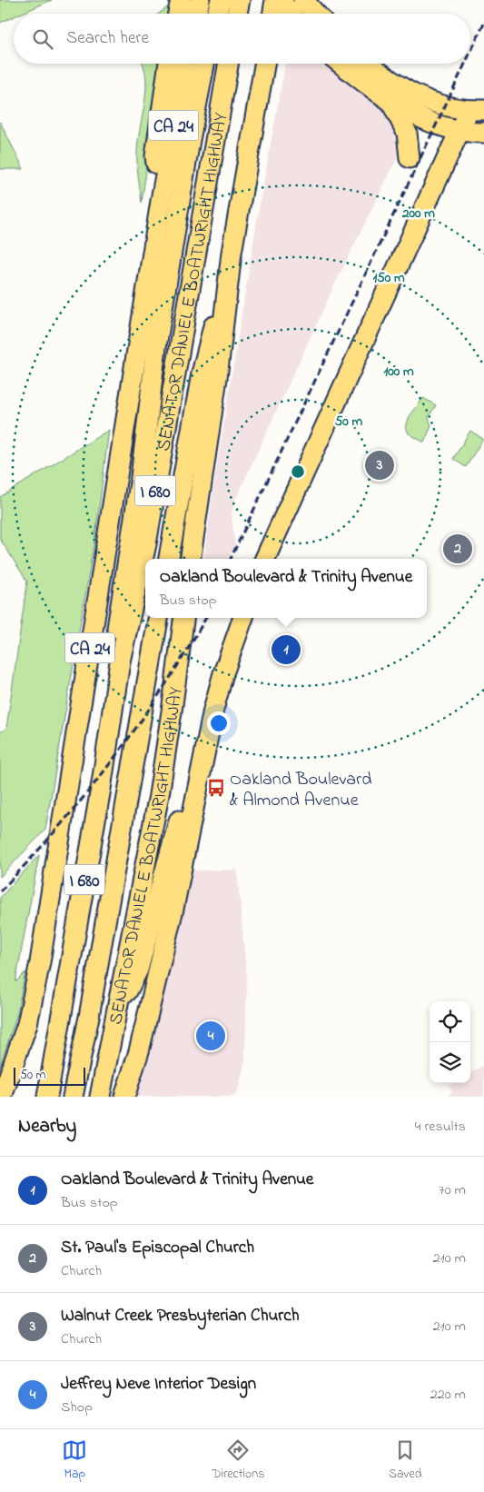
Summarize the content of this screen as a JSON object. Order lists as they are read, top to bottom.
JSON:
{
  "streets": {
    "highway": ["CA 24", "SENATOR DANIEL E BOATWRIGHT HIGHWAY", "I 680"]
  },
  "places": {
    "bus stop": ["Oakland Boulevard & Almond Avenue"]
  },
  "scale_bar": "50 m",
  "page": {
    "search": "Search here",
    "pins": [
      "3",
      "2",
      "1",
      "4"
    ],
    "popup": ["Oakland Boulevard & Trinity Avenue", "Bus stop"],
    "scale": "50 m",
    "heading": ["Nearby", "4 results"],
    "list": [
      {
        "mark": "1",
        "name": "Oakland Boulevard & Trinity Avenue",
        "note": "Bus stop",
        "value": "70 m"
      },
      {
        "mark": "2",
        "name": "St. Paul's Episcopal Church",
        "note": "Church",
        "value": "210 m"
      },
      {
        "mark": "3",
        "name": "Walnut Creek Presbyterian Church",
        "note": "Church",
        "value": "210 m"
      },
      {
        "mark": "4",
        "name": "Jeffrey Neve Interior Design",
        "note": "Shop",
        "value": "220 m"
      }
    ],
    "nav": ["Map", "Directions", "Saved"]
  },
  "rings": [
    "200 m",
    "150 m",
    "100 m",
    "50 m"
  ]
}
